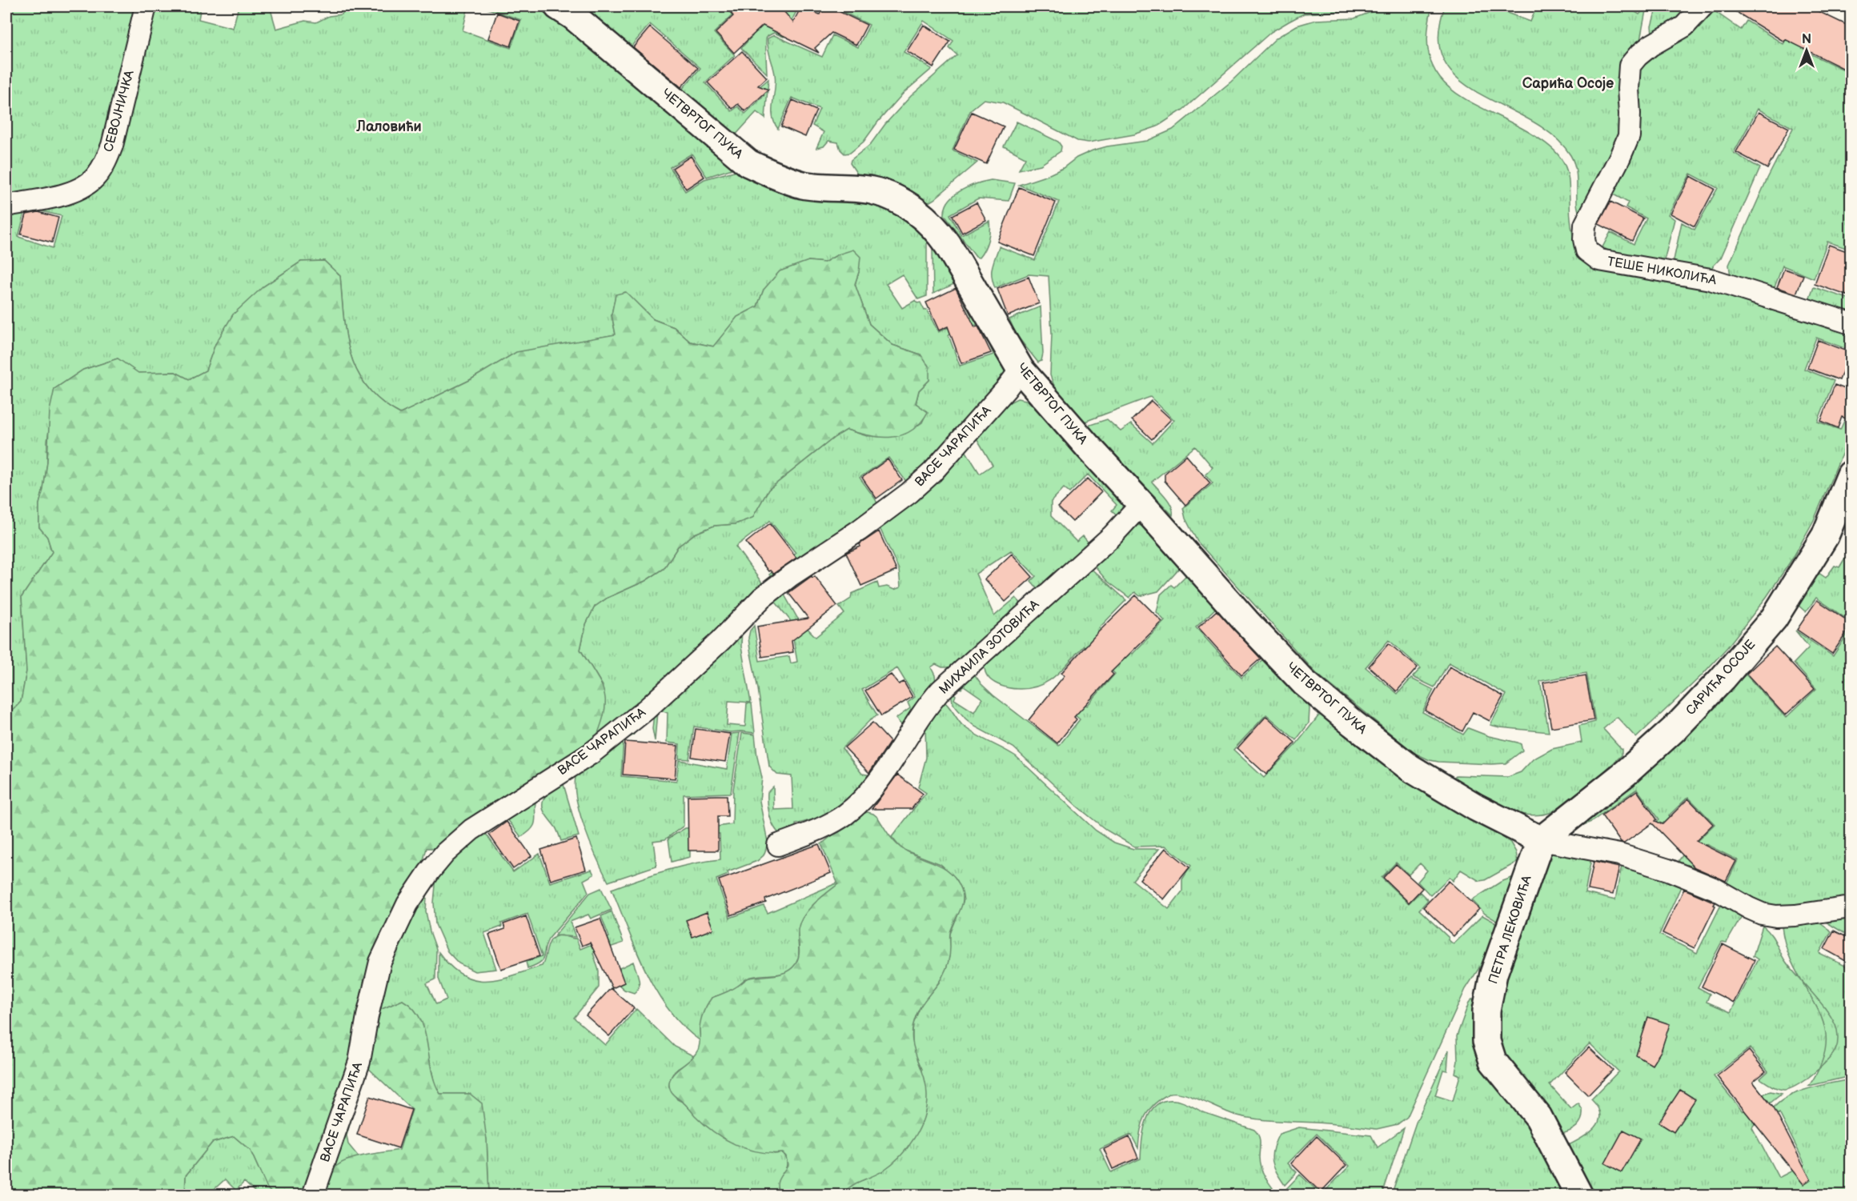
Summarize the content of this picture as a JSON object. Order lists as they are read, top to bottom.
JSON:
{
  "streets": {
    "street": [
      "СЕВОЈНИЧКА",
      "ЧЕТВРТОГ ПУКА",
      "ТЕШЕ НИКОЛИЋА",
      "ВАСЕ ЧАРАПИЋА",
      "МИХАИЛА ЗОТОВИЋА",
      "САРИЋА ОСОЈЕ",
      "ПЕТРА ЛЕКОВИЋА"
    ]
  },
  "crossings": [
    ["ЧЕТВРТОГ ПУКА", "ВАСЕ ЧАРАПИЋА"],
    ["ЧЕТВРТОГ ПУКА", "МИХАИЛА ЗОТОВИЋА"],
    ["ЧЕТВРТОГ ПУКА", "САРИЋА ОСОЈЕ"],
    ["ЧЕТВРТОГ ПУКА", "ПЕТРА ЛЕКОВИЋА"],
    ["САРИЋА ОСОЈЕ", "ПЕТРА ЛЕКОВИЋА"]
  ],
  "districts": ["Сарића Осоје", "Лаловићи"],
  "north": "top"
}
